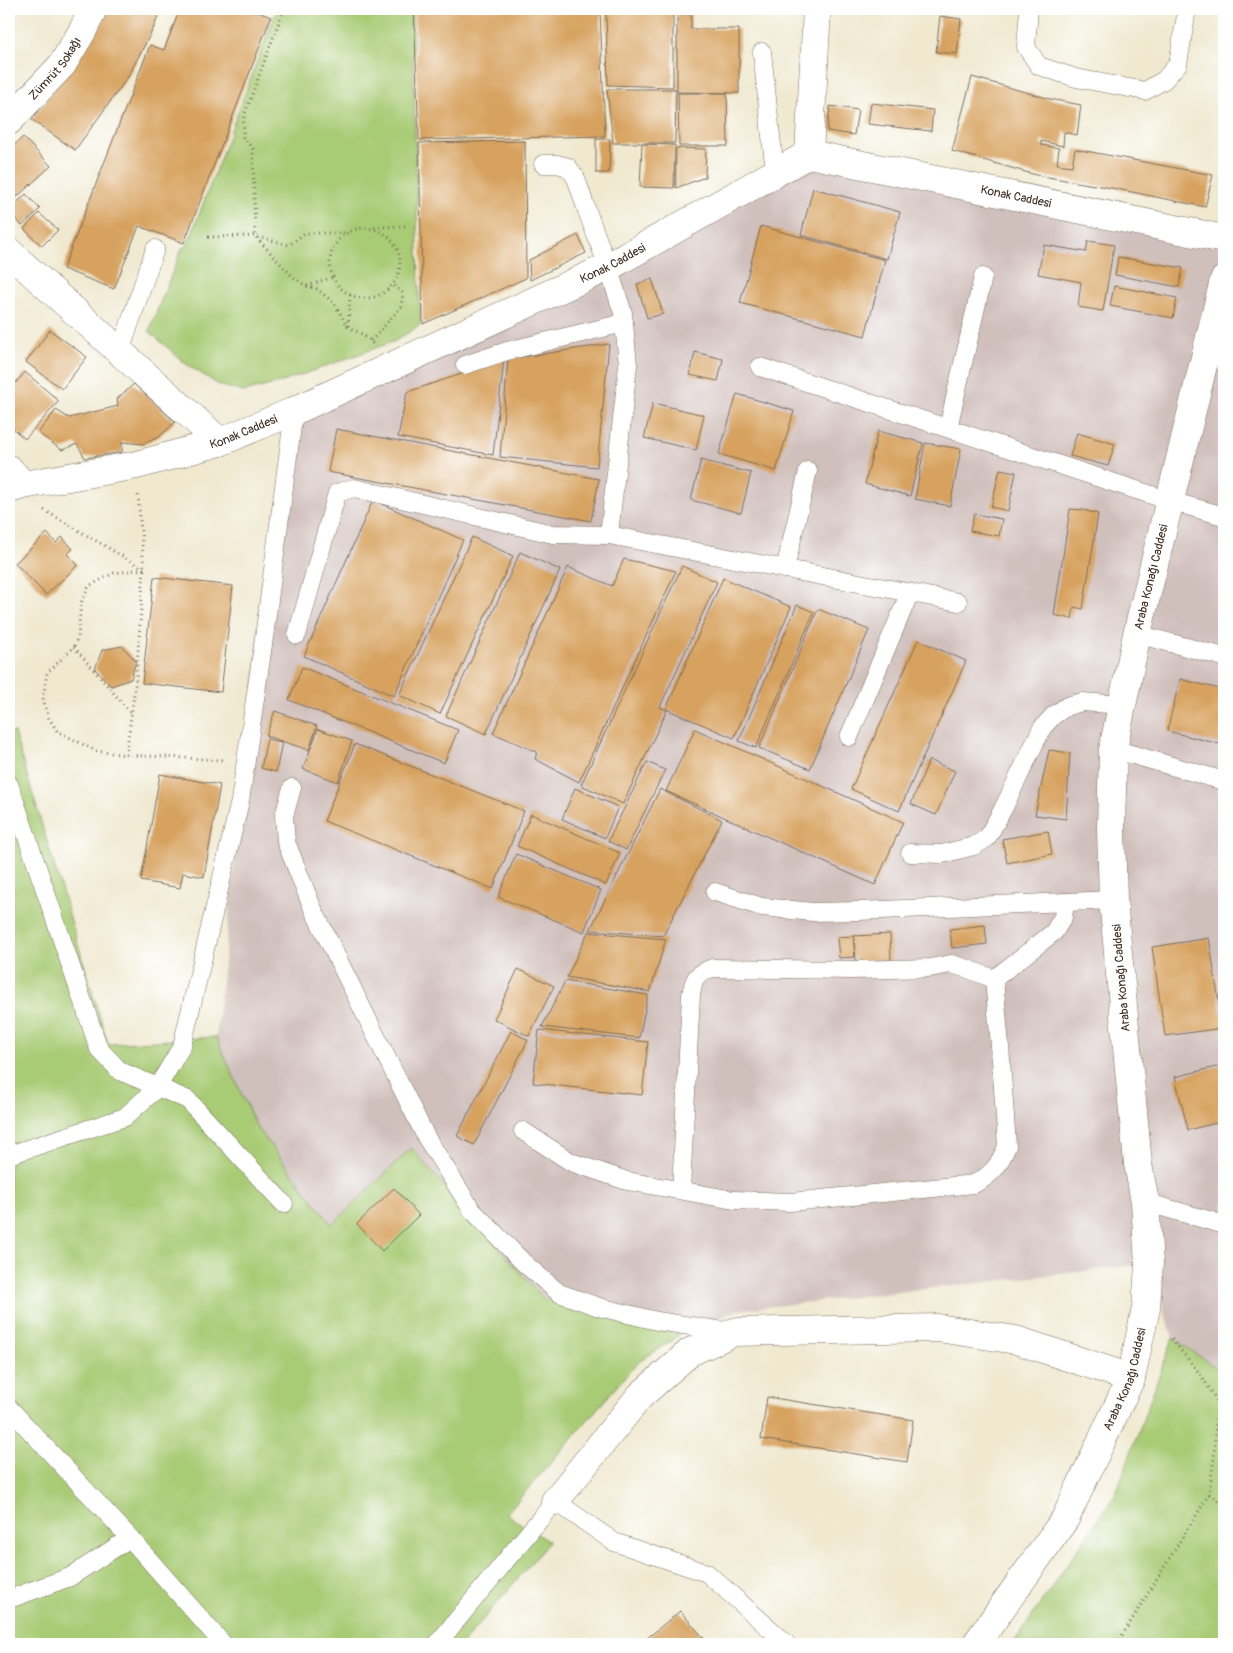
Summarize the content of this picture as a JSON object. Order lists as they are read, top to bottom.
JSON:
{
  "streets": {
    "street": ["Zümrüt Sokağı", "Konak Caddesi", "Araba Konağı Caddesi"]
  }
}
